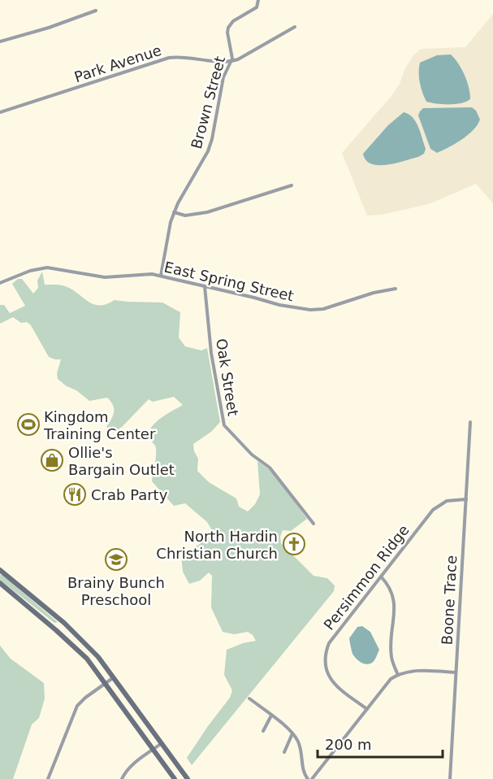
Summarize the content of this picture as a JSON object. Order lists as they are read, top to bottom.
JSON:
{
  "streets": {
    "street": [
      "Park Avenue",
      "Brown Street",
      "East Spring Street",
      "Oak Street",
      "Persimmon Ridge",
      "Boone Trace"
    ]
  },
  "crossings": [
    ["Park Avenue", "Brown Street"],
    ["Brown Street", "East Spring Street"],
    ["East Spring Street", "Oak Street"],
    ["Persimmon Ridge", "Boone Trace"]
  ],
  "places": {
    "sports": ["Kingdom Training Center"],
    "shop": ["Ollie's Bargain Outlet"],
    "restaurant": ["Crab Party"],
    "church": ["North Hardin Christian Church"],
    "school or university": ["Brainy Bunch Preschool"]
  },
  "scale_bar": "200 m"
}
